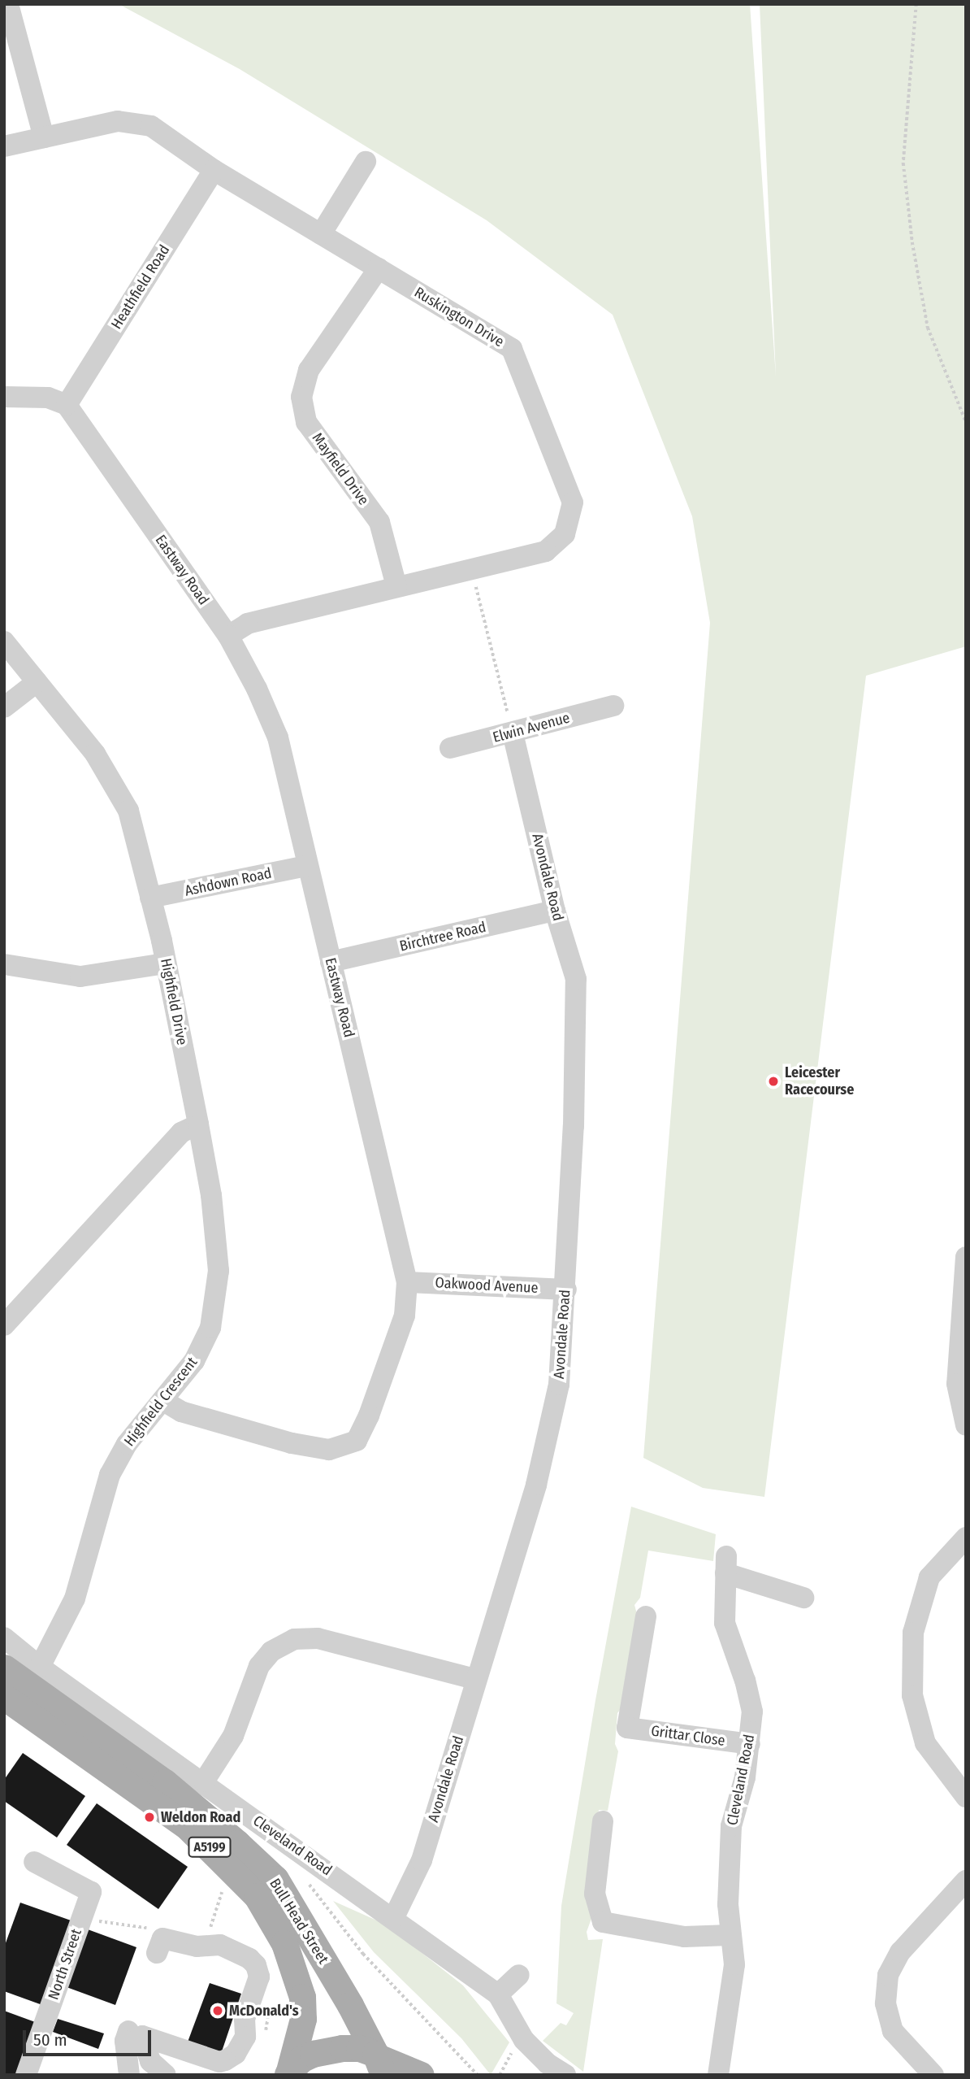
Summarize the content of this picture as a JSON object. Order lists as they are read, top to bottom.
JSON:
{
  "streets": {
    "main road": ["A5199", "Bull Head Street"],
    "street": [
      "Heathfield Road",
      "Ruskington Drive",
      "Mayfield Drive",
      "Eastway Road",
      "Elwin Avenue",
      "Avondale Road",
      "Ashdown Road",
      "Birchtree Road",
      "Highfield Drive",
      "Oakwood Avenue",
      "Highfield Crescent",
      "Grittar Close",
      "Cleveland Road",
      "North Street"
    ]
  },
  "crossings": [
    ["Heathfield Road", "Ruskington Drive"],
    ["Heathfield Road", "Eastway Road"],
    ["Ruskington Drive", "Mayfield Drive"],
    ["Ruskington Drive", "Eastway Road"],
    ["Eastway Road", "Ashdown Road"],
    ["Eastway Road", "Birchtree Road"],
    ["Eastway Road", "Oakwood Avenue"],
    ["Eastway Road", "Highfield Crescent"],
    ["Elwin Avenue", "Avondale Road"],
    ["Avondale Road", "Birchtree Road"],
    ["Avondale Road", "Oakwood Avenue"],
    ["Avondale Road", "Cleveland Road"],
    ["Ashdown Road", "Highfield Drive"],
    ["Highfield Drive", "Highfield Crescent"],
    ["Highfield Crescent", "Cleveland Road"],
    ["Grittar Close", "Cleveland Road"]
  ],
  "places": ["Leicester Racecourse", "Weldon Road", "McDonald's"],
  "scale_bar": "50 m"
}
